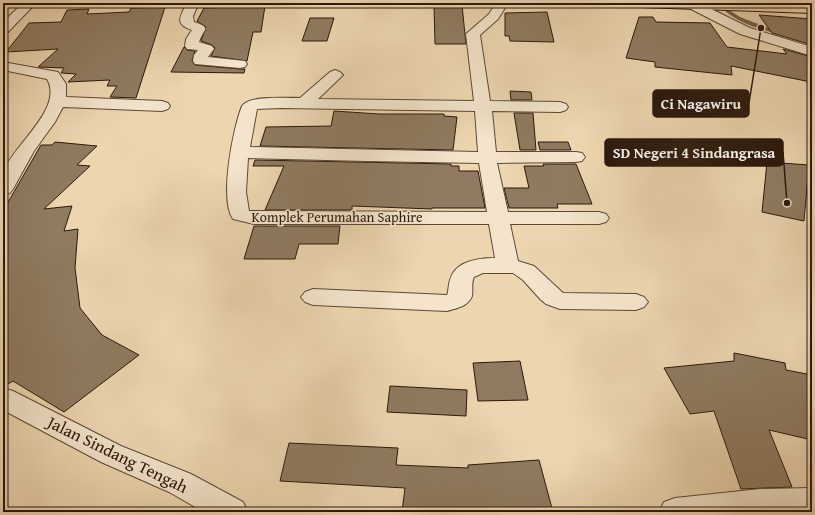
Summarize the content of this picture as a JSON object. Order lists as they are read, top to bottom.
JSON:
{
  "streets": {
    "street": ["Komplek Perumahan Saphire", "Jalan Sindang Tengah"]
  },
  "places": ["Ci Nagawiru", "SD Negeri 4 Sindangrasa"]
}
